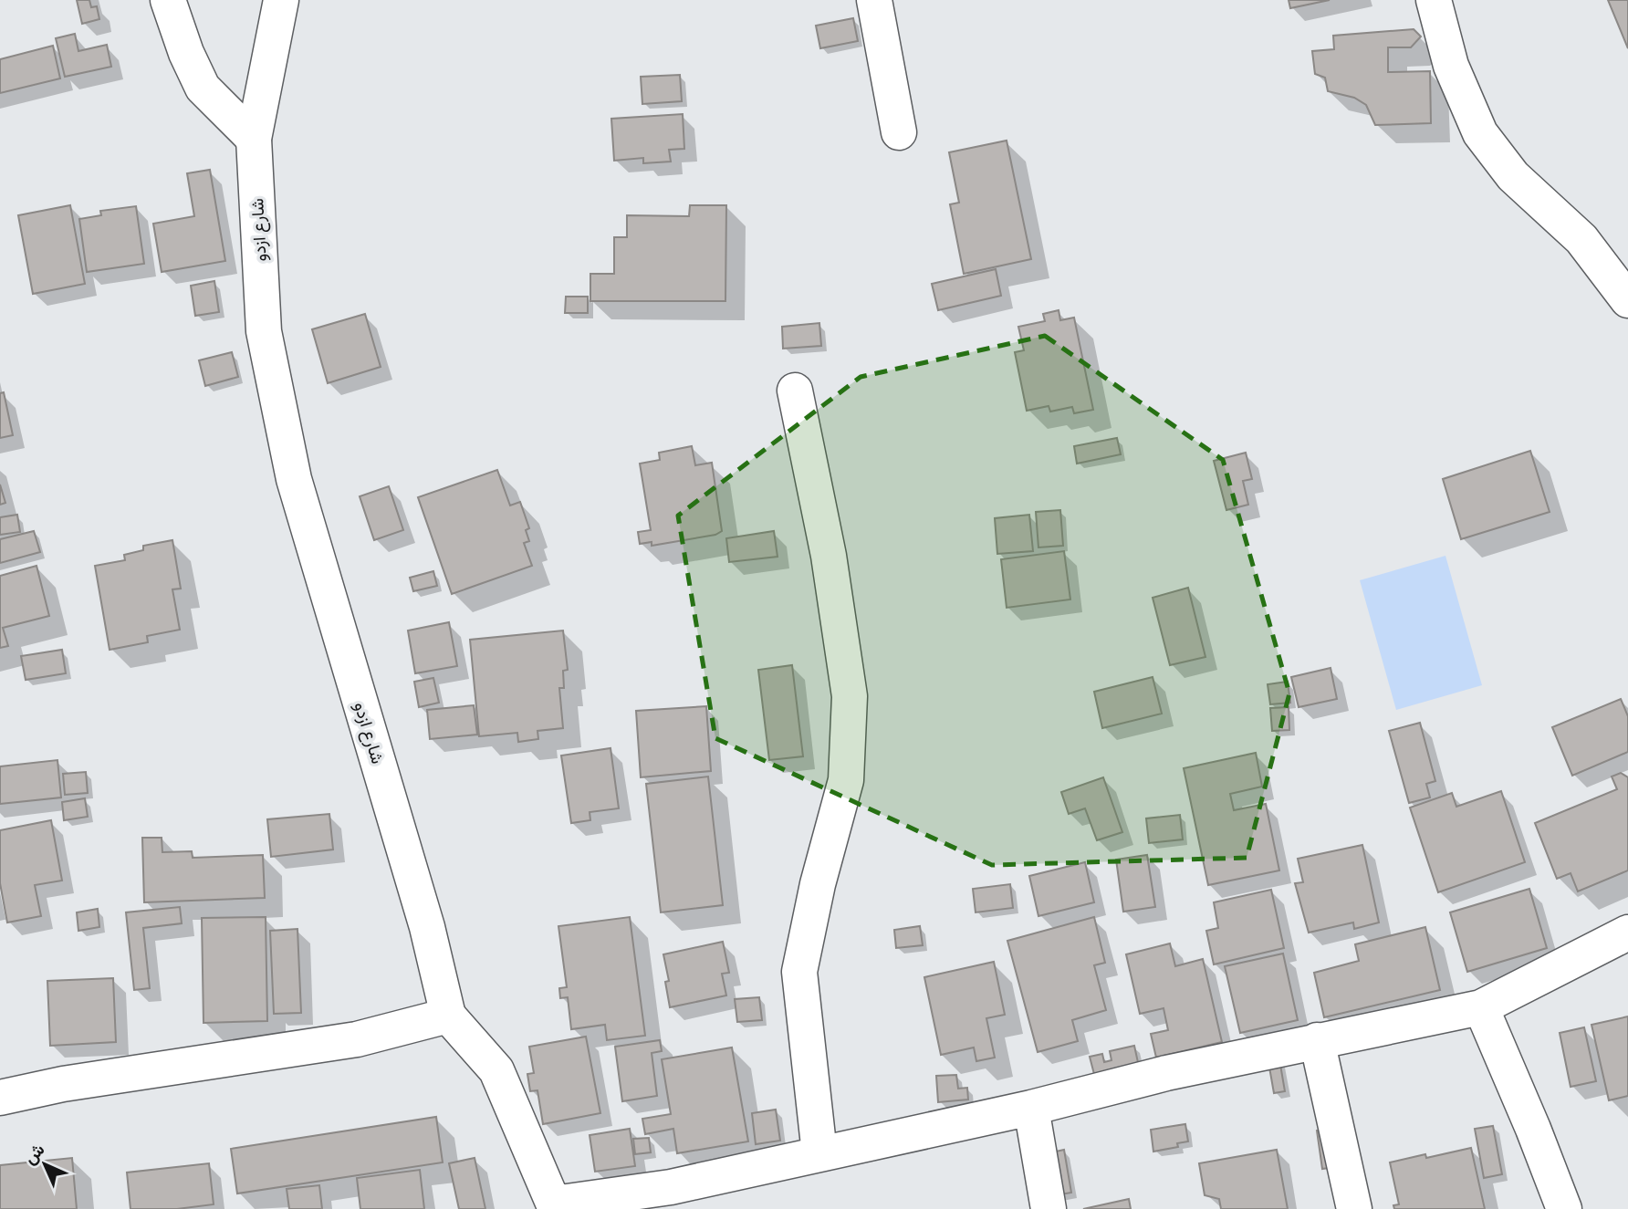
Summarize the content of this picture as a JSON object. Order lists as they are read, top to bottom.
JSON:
{
  "streets": {
    "street": ["شارع ازدو"]
  },
  "north": "top left"
}
